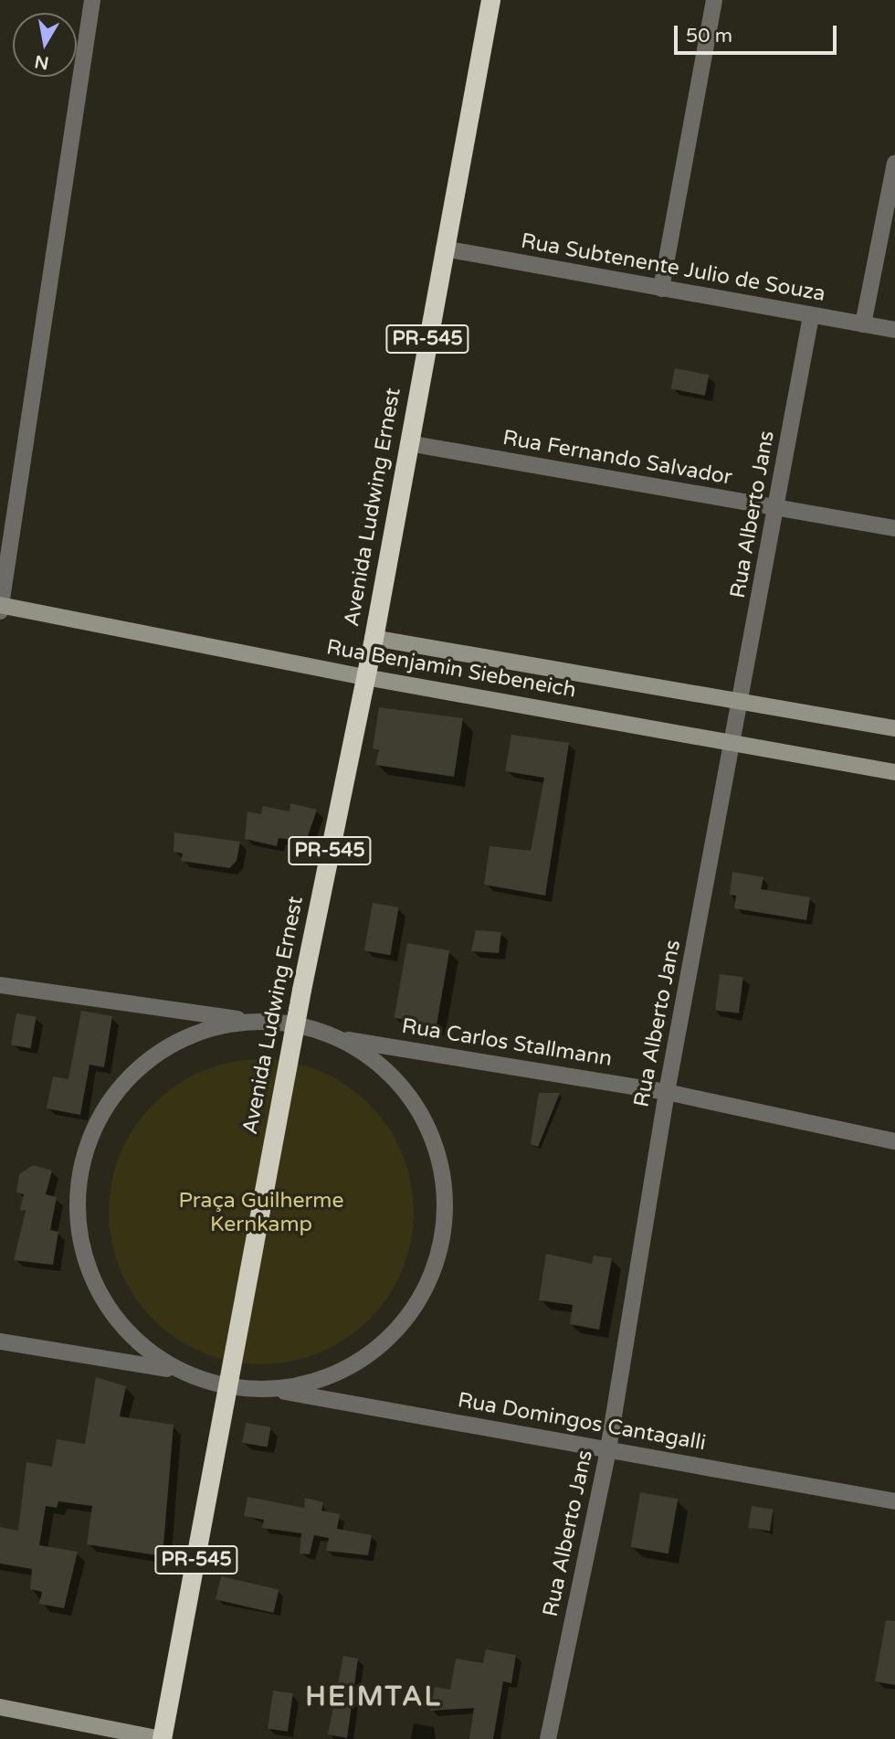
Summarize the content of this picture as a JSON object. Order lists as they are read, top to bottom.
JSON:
{
  "streets": {
    "highway": ["PR-545", "Avenida Ludwing Ernest"],
    "street": [
      "Rua Subtenente Julio de Souza",
      "Rua Fernando Salvador",
      "Rua Alberto Jans",
      "Rua Benjamin Siebeneich",
      "Rua Carlos Stallmann",
      "Rua Domingos Cantagalli"
    ]
  },
  "crossings": [
    ["Rua Subtenente Julio de Souza", "Avenida Ludwing Ernest"],
    ["Rua Subtenente Julio de Souza", "Rua Alberto Jans"],
    ["Rua Fernando Salvador", "Avenida Ludwing Ernest"],
    ["Rua Fernando Salvador", "Rua Alberto Jans"],
    ["Avenida Ludwing Ernest", "Rua Benjamin Siebeneich"],
    ["Rua Alberto Jans", "Rua Benjamin Siebeneich"],
    ["Rua Alberto Jans", "Rua Carlos Stallmann"],
    ["Rua Alberto Jans", "Rua Domingos Cantagalli"]
  ],
  "districts": ["HEIMTAL"],
  "parks": ["Praça Guilherme Kernkamp"],
  "scale_bar": "50 m",
  "north": "bottom"
}
